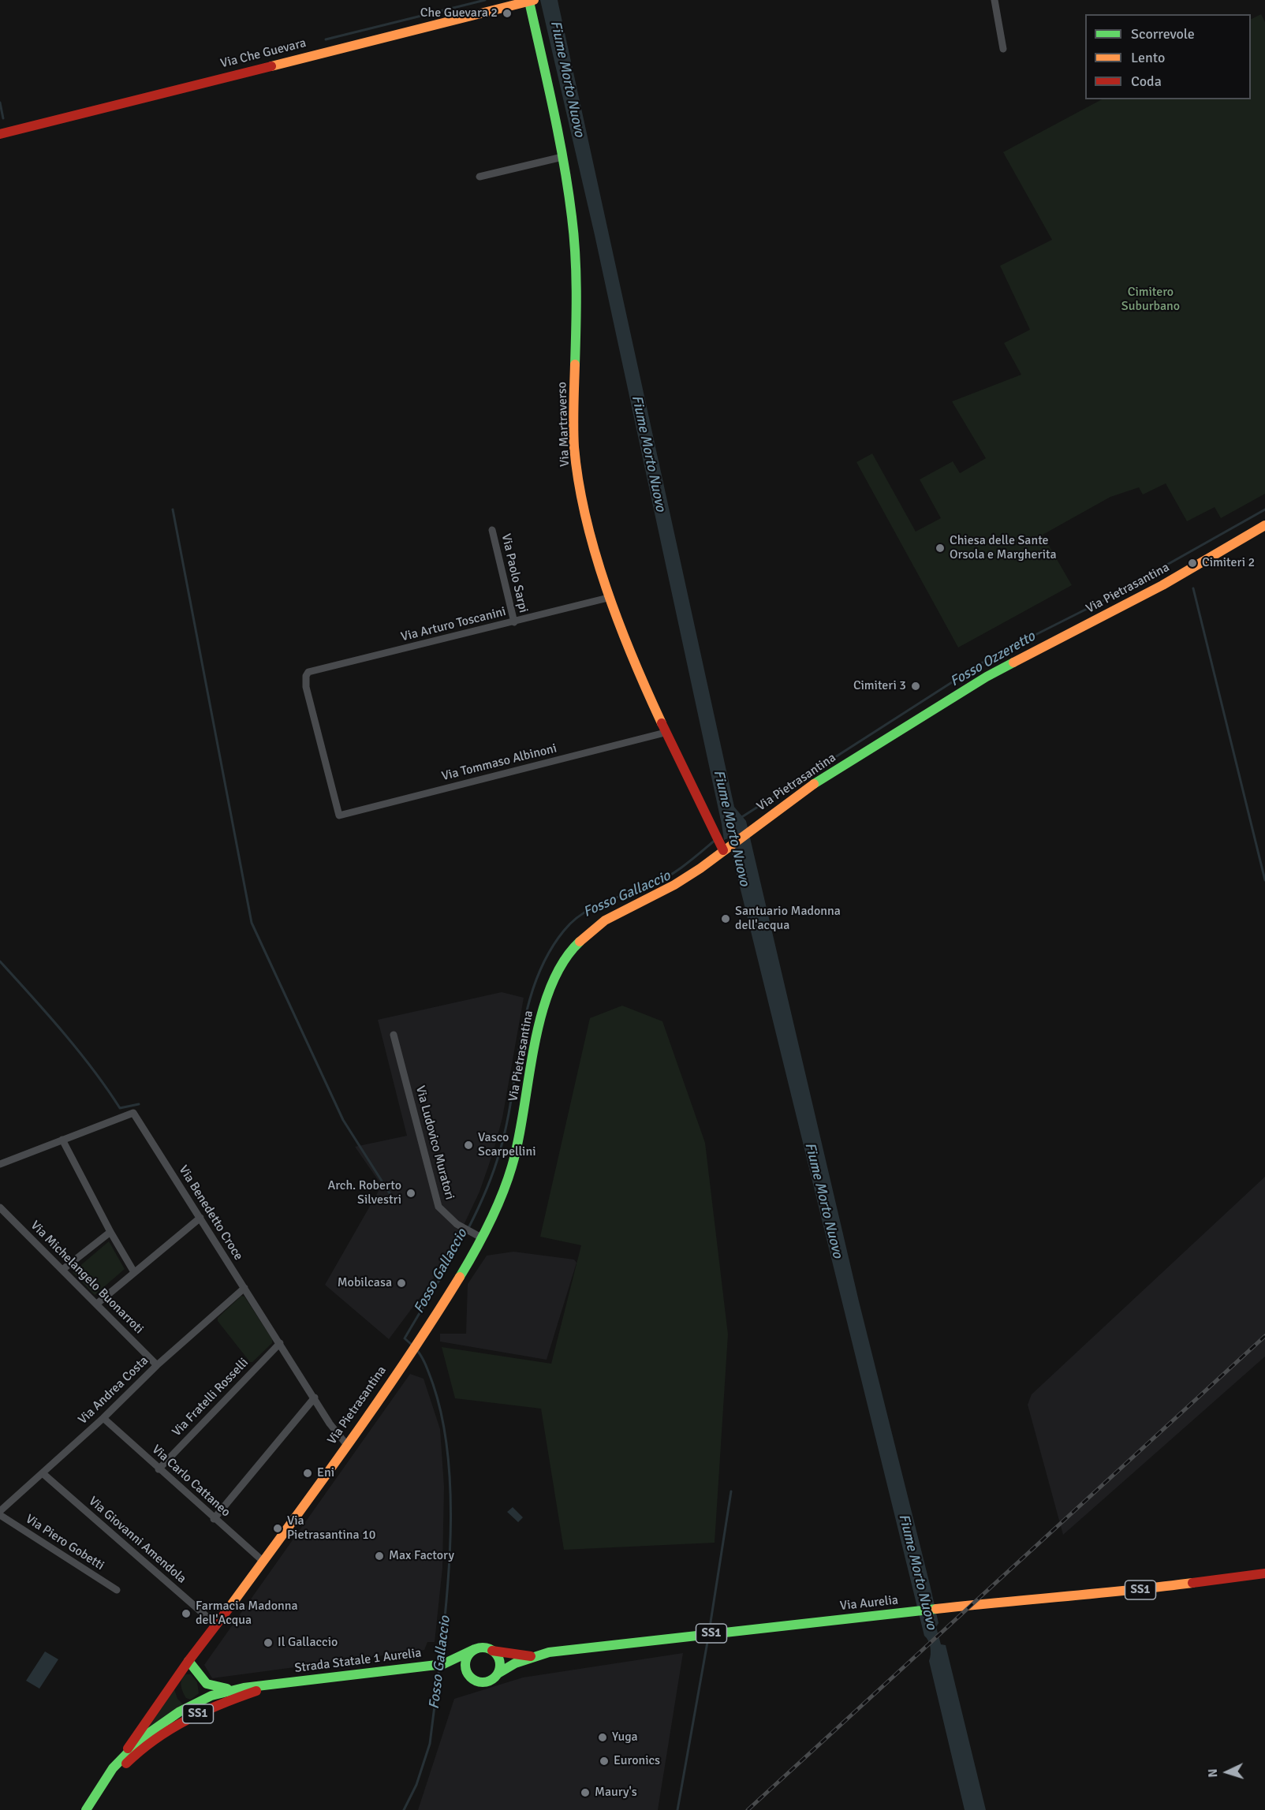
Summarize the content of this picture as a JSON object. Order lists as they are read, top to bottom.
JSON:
{
  "streets": {
    "street": [
      "Via Che Guevara",
      "Via Martraverso",
      "Via Paolo Sarpi",
      "Via Pietrasantina",
      "Via Arturo Toscanini",
      "Via Tommaso Albinoni",
      "Via Ludovico Muratori",
      "Via Benedetto Croce",
      "Via Michelangelo Buonarroti",
      "Via Andrea Costa",
      "Via Fratelli Rosselli",
      "Via Carlo Cattaneo",
      "Via Giovanni Amendola",
      "Via Piero Gobetti",
      "SS1",
      "Via Aurelia",
      "Strada Statale 1 Aurelia"
    ]
  },
  "crossings": [
    ["Via Che Guevara", "Via Martraverso"],
    ["Via Martraverso", "Via Pietrasantina"],
    ["Via Martraverso", "Via Arturo Toscanini"],
    ["Via Martraverso", "Via Tommaso Albinoni"],
    ["Via Paolo Sarpi", "Via Arturo Toscanini"],
    ["Via Pietrasantina", "Via Ludovico Muratori"],
    ["Via Pietrasantina", "Via Benedetto Croce"],
    ["Via Pietrasantina", "Via Carlo Cattaneo"],
    ["Via Pietrasantina", "Via Giovanni Amendola"],
    ["Via Pietrasantina", "Strada Statale 1 Aurelia"],
    ["Via Arturo Toscanini", "Via Tommaso Albinoni"],
    ["Via Benedetto Croce", "Via Andrea Costa"],
    ["Via Benedetto Croce", "Via Fratelli Rosselli"],
    ["Via Michelangelo Buonarroti", "Via Andrea Costa"],
    ["Via Andrea Costa", "Via Carlo Cattaneo"],
    ["Via Andrea Costa", "Via Giovanni Amendola"],
    ["Via Andrea Costa", "Via Piero Gobetti"],
    ["Via Fratelli Rosselli", "Via Carlo Cattaneo"],
    ["SS1", "Via Aurelia"],
    ["SS1", "Strada Statale 1 Aurelia"]
  ],
  "water": ["Fiume Morto Nuovo", "Fosso Ozzeretto", "Fosso Gallaccio"],
  "parks": ["Cimitero Suburbano"],
  "places": [
    "Che Guevara 2",
    "Chiesa delle Sante Orsola e Margherita",
    "Cimiteri 2",
    "Cimiteri 3",
    "Santuario Madonna dell'acqua",
    "Vasco Scarpellini",
    "Arch. Roberto Silvestri",
    "Mobilcasa",
    "Eni",
    "Via Pietrasantina 10",
    "Max Factory",
    "Farmacia Madonna dell'Acqua",
    "Il Gallaccio",
    "Yuga",
    "Euronics",
    "Maury's"
  ],
  "legend": ["Scorrevole", "Lento", "Coda"],
  "north": "left"
}
